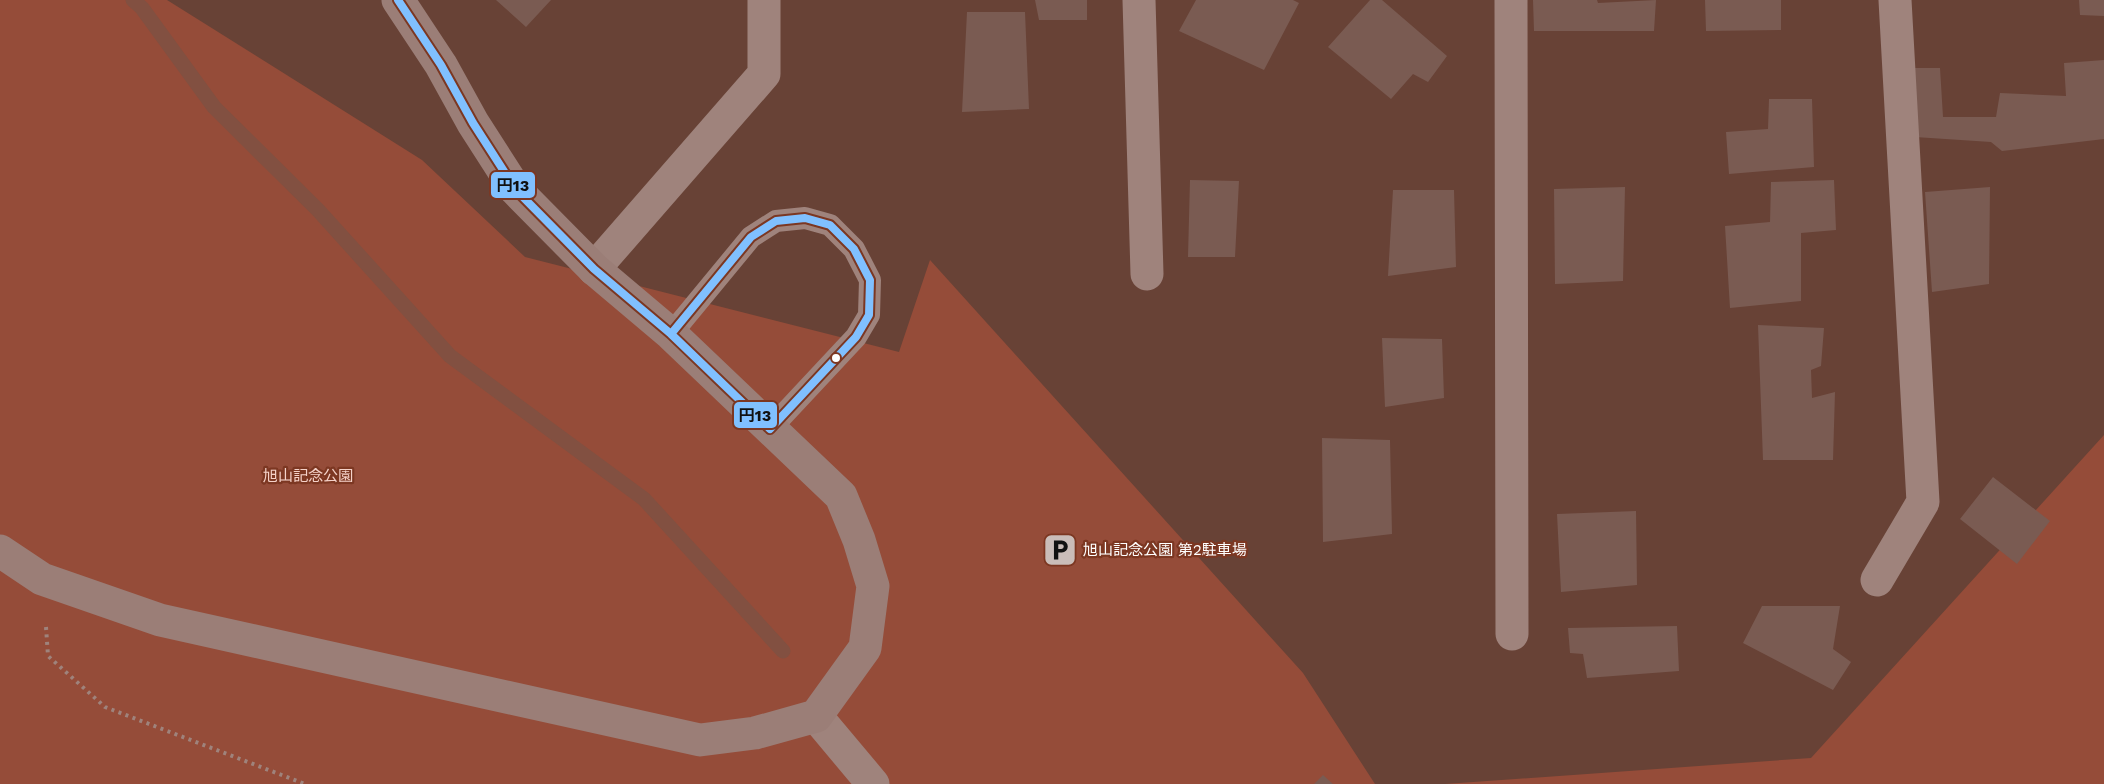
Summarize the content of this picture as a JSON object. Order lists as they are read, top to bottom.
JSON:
{
  "parks": ["旭山記念公園"],
  "places": {
    "parking": ["旭山記念公園 第2駐車場"]
  },
  "lines": ["transit line 円13"]
}
